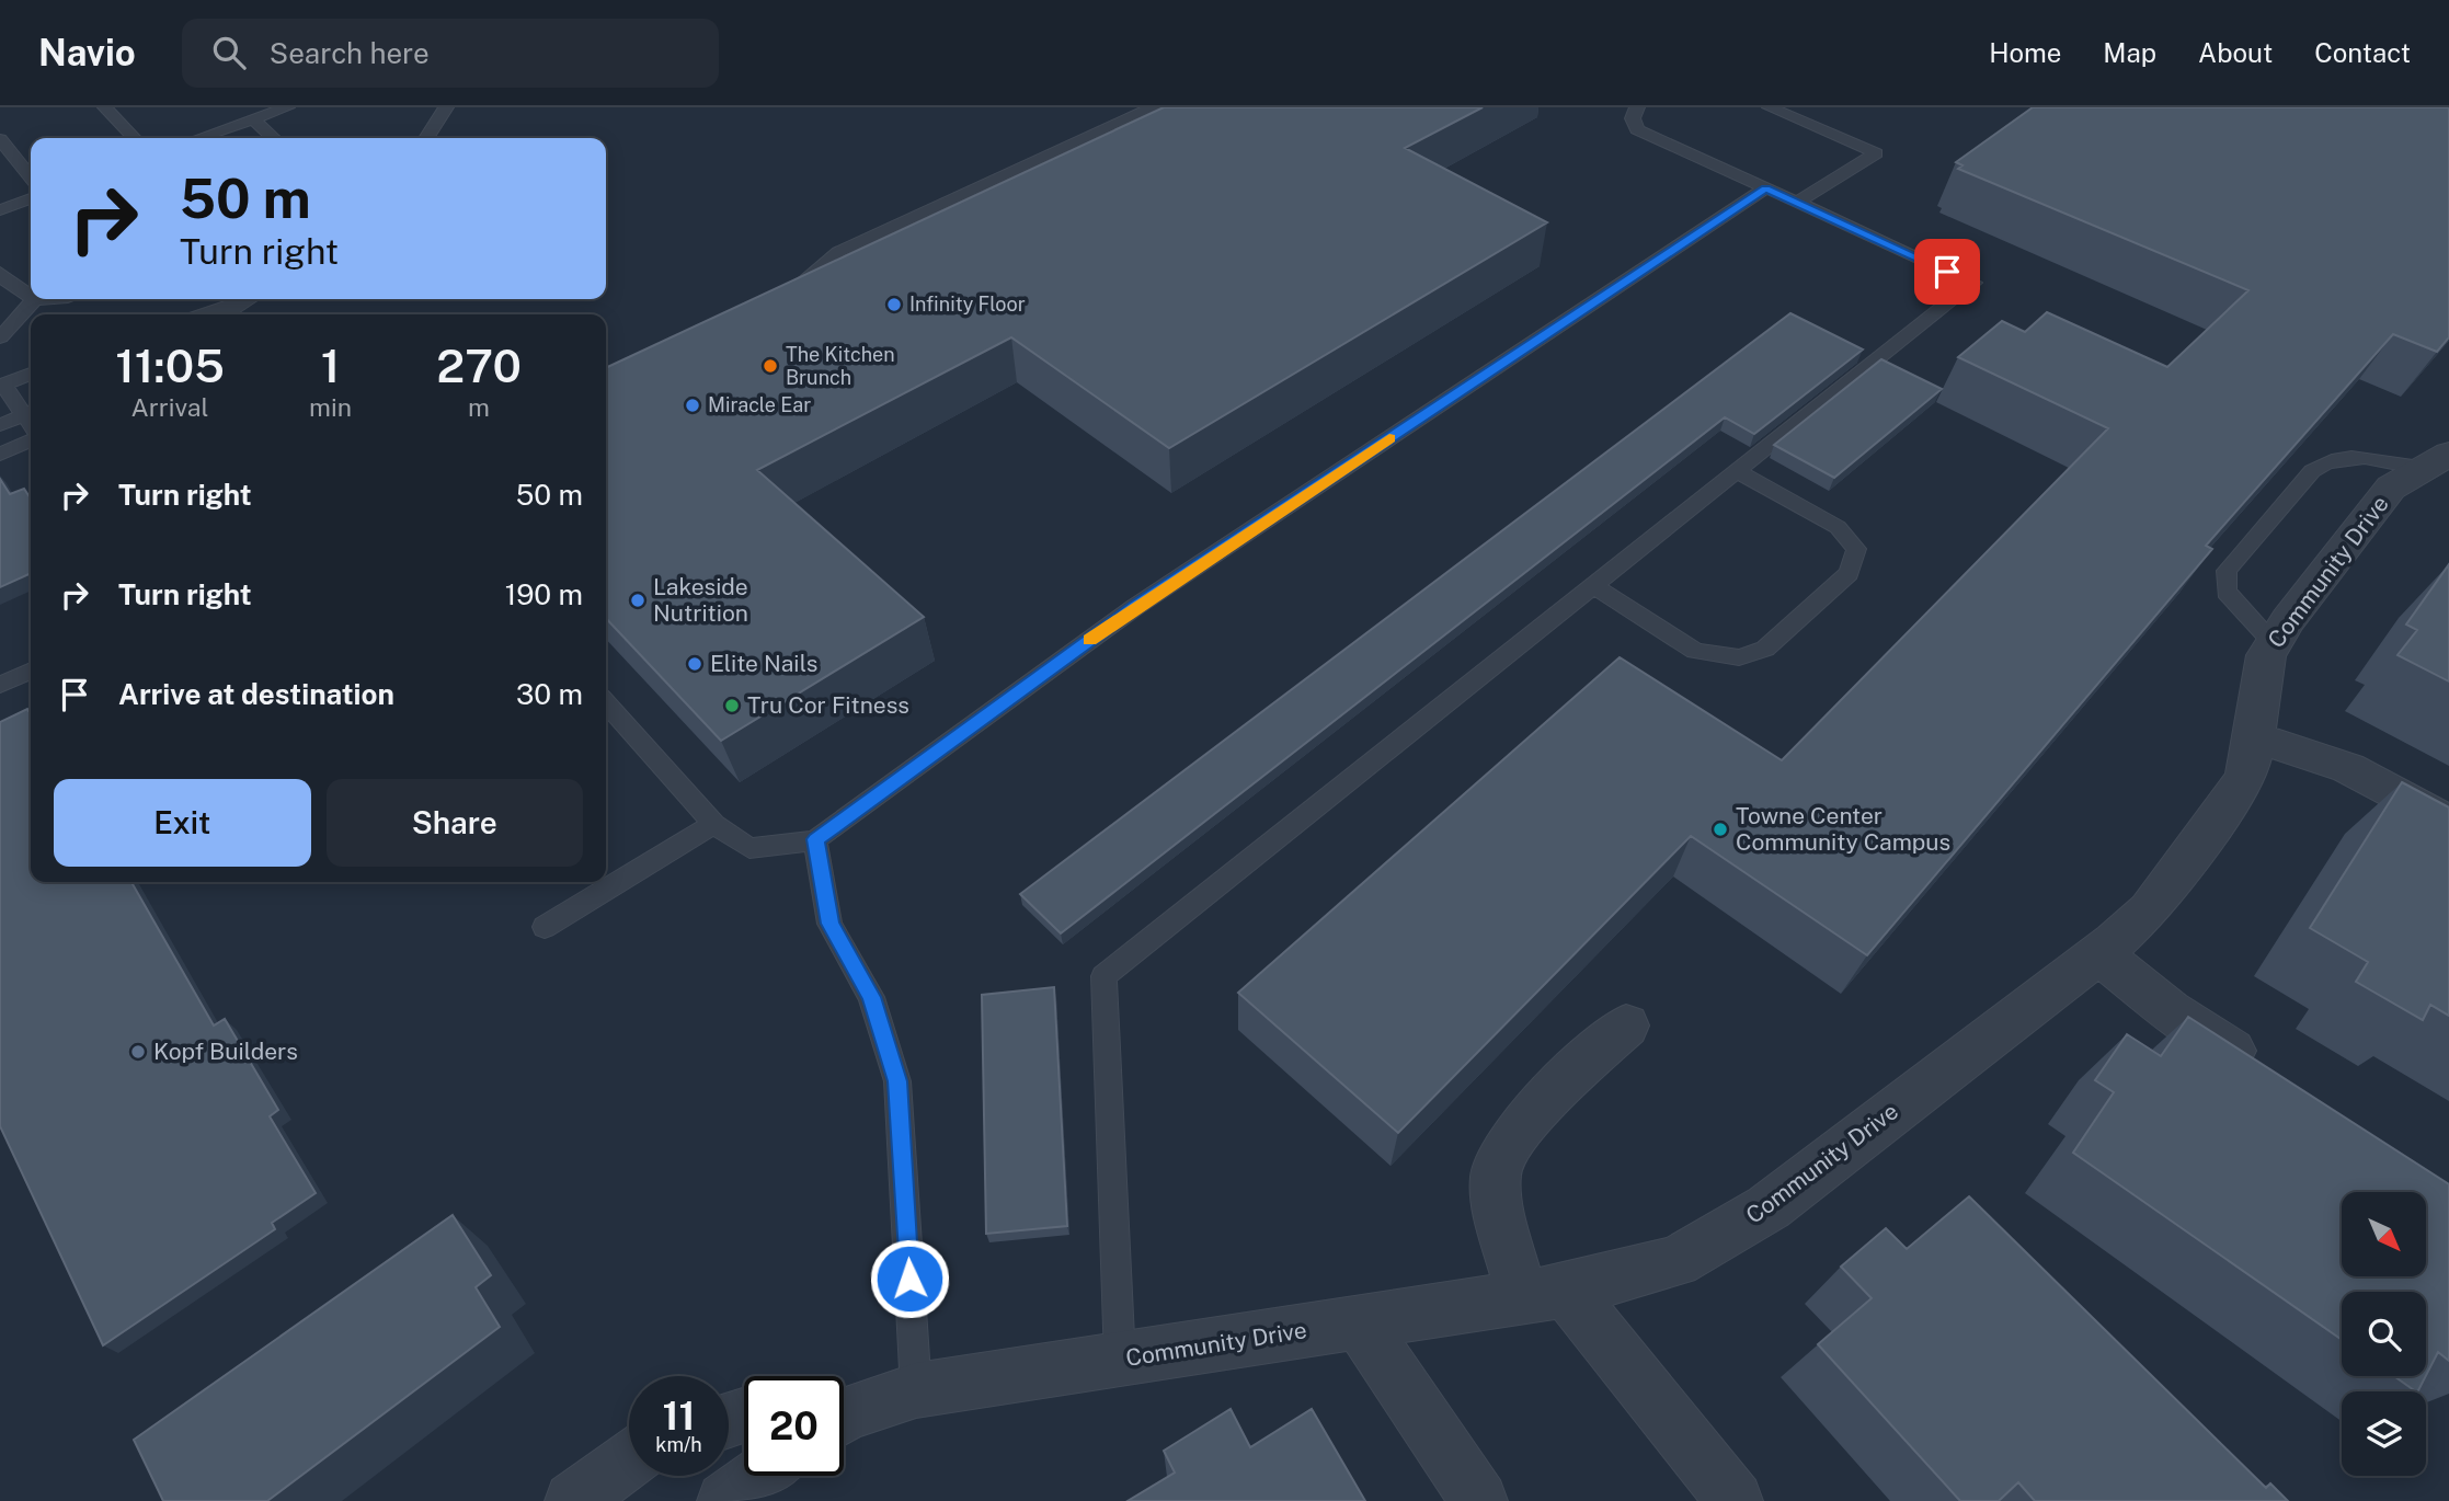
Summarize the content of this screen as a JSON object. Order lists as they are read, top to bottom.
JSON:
{
  "streets": {
    "street": ["Community Drive"]
  },
  "places": [
    "Infinity Floor",
    "The Kitchen Brunch",
    "Miracle Ear",
    "Lakeside Nutrition",
    "Elite Nails",
    "Tru Cor Fitness",
    "Towne Center Community Campus",
    "Kopf Builders"
  ],
  "north": "bottom right",
  "page": {
    "header": "Navio",
    "search": "Search here",
    "nav": [
      "Home",
      "Map",
      "About",
      "Contact"
    ],
    "turn": ["50 m", "Turn right"],
    "eta": [
      "11:05",
      "Arrival",
      "1",
      "min",
      "270",
      "m"
    ],
    "list": [
      {
        "name": "Turn right",
        "value": "50 m"
      },
      {
        "name": "Turn right",
        "value": "190 m"
      },
      {
        "name": "Arrive at destination",
        "value": "30 m"
      }
    ],
    "buttons": ["Exit", "Share"],
    "speed": "11 km/h",
    "limit": "20"
  }
}
